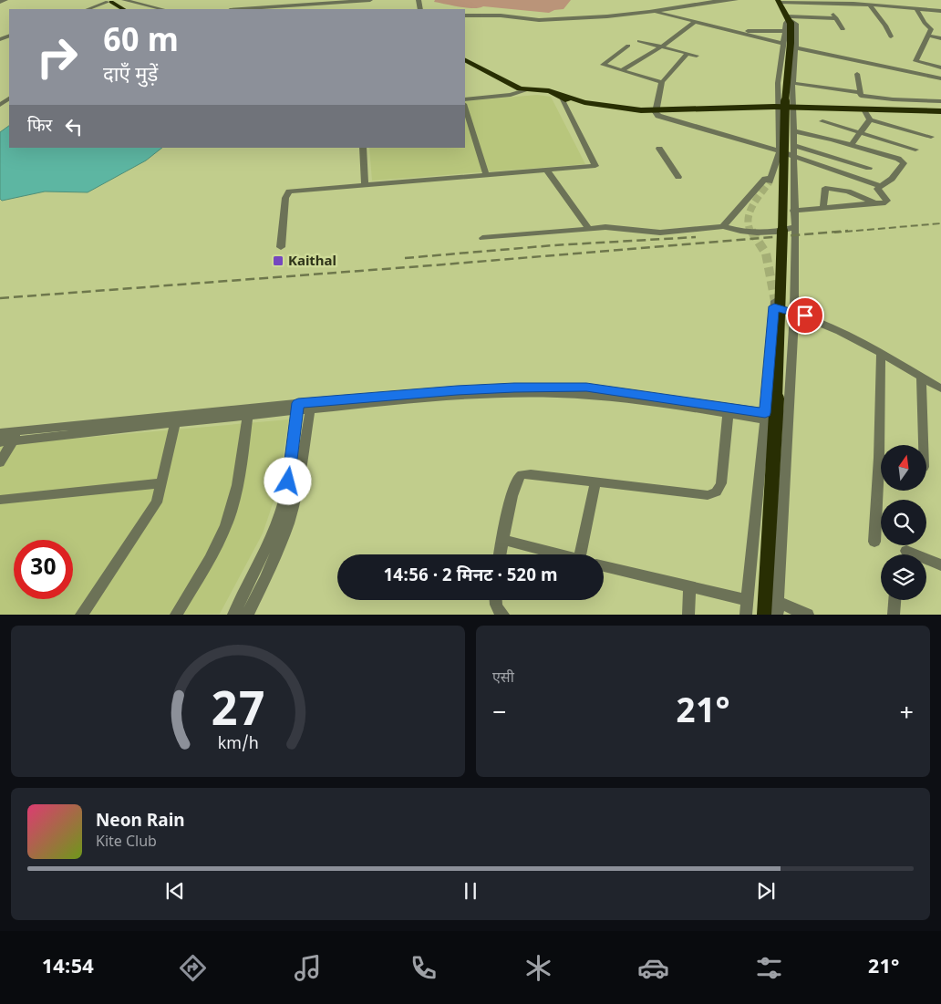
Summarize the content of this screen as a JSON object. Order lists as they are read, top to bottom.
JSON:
{
  "places": {
    "transit": ["Kaithal"]
  },
  "north": "top",
  "page": {
    "turn": ["60 m", "दाएँ मुड़ें"],
    "then": "फिर",
    "limit": "30",
    "trip": "14:56 · 2 मिनट · 520 m",
    "tile": "एसी",
    "heat": ["−", "21°", "+"],
    "song": ["Neon Rain", "Kite Club"],
    "tabs": ["14:54", "21°"],
    "gauge": ["27", "km/h"]
  }
}
